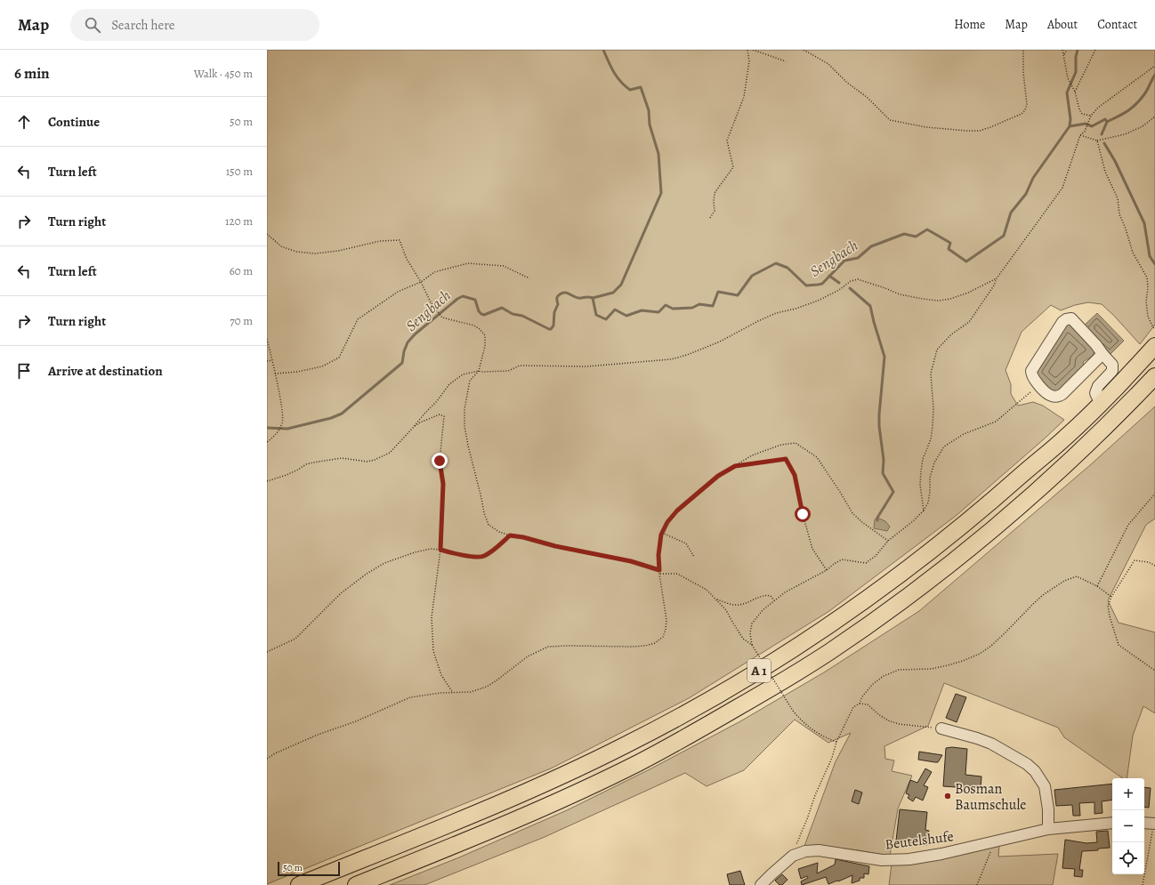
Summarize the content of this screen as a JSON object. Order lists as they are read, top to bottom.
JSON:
{
  "streets": {
    "highway": ["A 1"],
    "street": ["Beutelshufe"]
  },
  "water": ["Sengbach"],
  "places": ["Bosman Baumschule"],
  "scale_bar": "50 m",
  "page": {
    "header": "Map",
    "search": "Search here",
    "nav": [
      "Home",
      "Map",
      "About",
      "Contact"
    ],
    "heading": ["6 min", "Walk · 450 m"],
    "list": [
      ["Continue", "50 m"],
      ["Turn left", "150 m"],
      ["Turn right", "120 m"],
      ["Turn left", "60 m"],
      ["Turn right", "70 m"],
      "Arrive at destination"
    ],
    "map_buttons": ["+", "−"],
    "scale": "50 m"
  }
}
